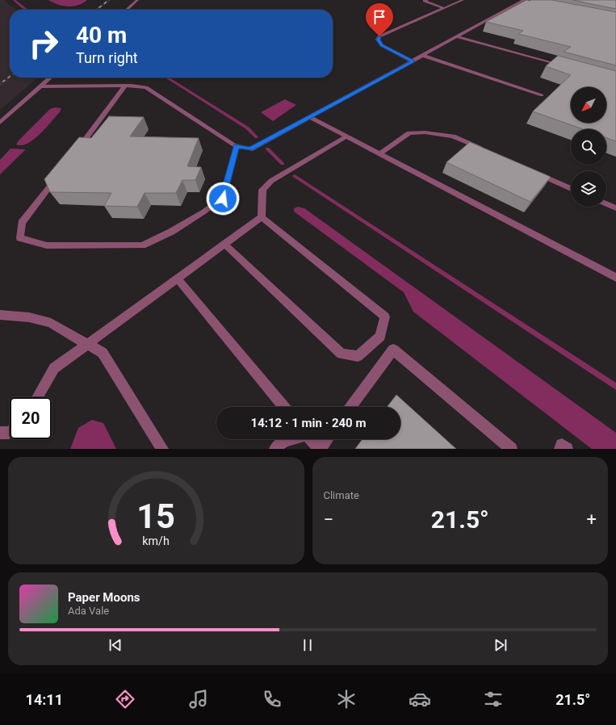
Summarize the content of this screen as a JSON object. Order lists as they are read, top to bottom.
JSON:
{
  "north": "bottom left",
  "page": {
    "turn": ["40 m", "Turn right"],
    "limit": "20",
    "trip": "14:12 · 1 min · 240 m",
    "tile": "Climate",
    "heat": ["−", "21.5°", "+"],
    "song": ["Paper Moons", "Ada Vale"],
    "tabs": ["14:11", "21.5°"],
    "gauge": ["15", "km/h"]
  }
}
